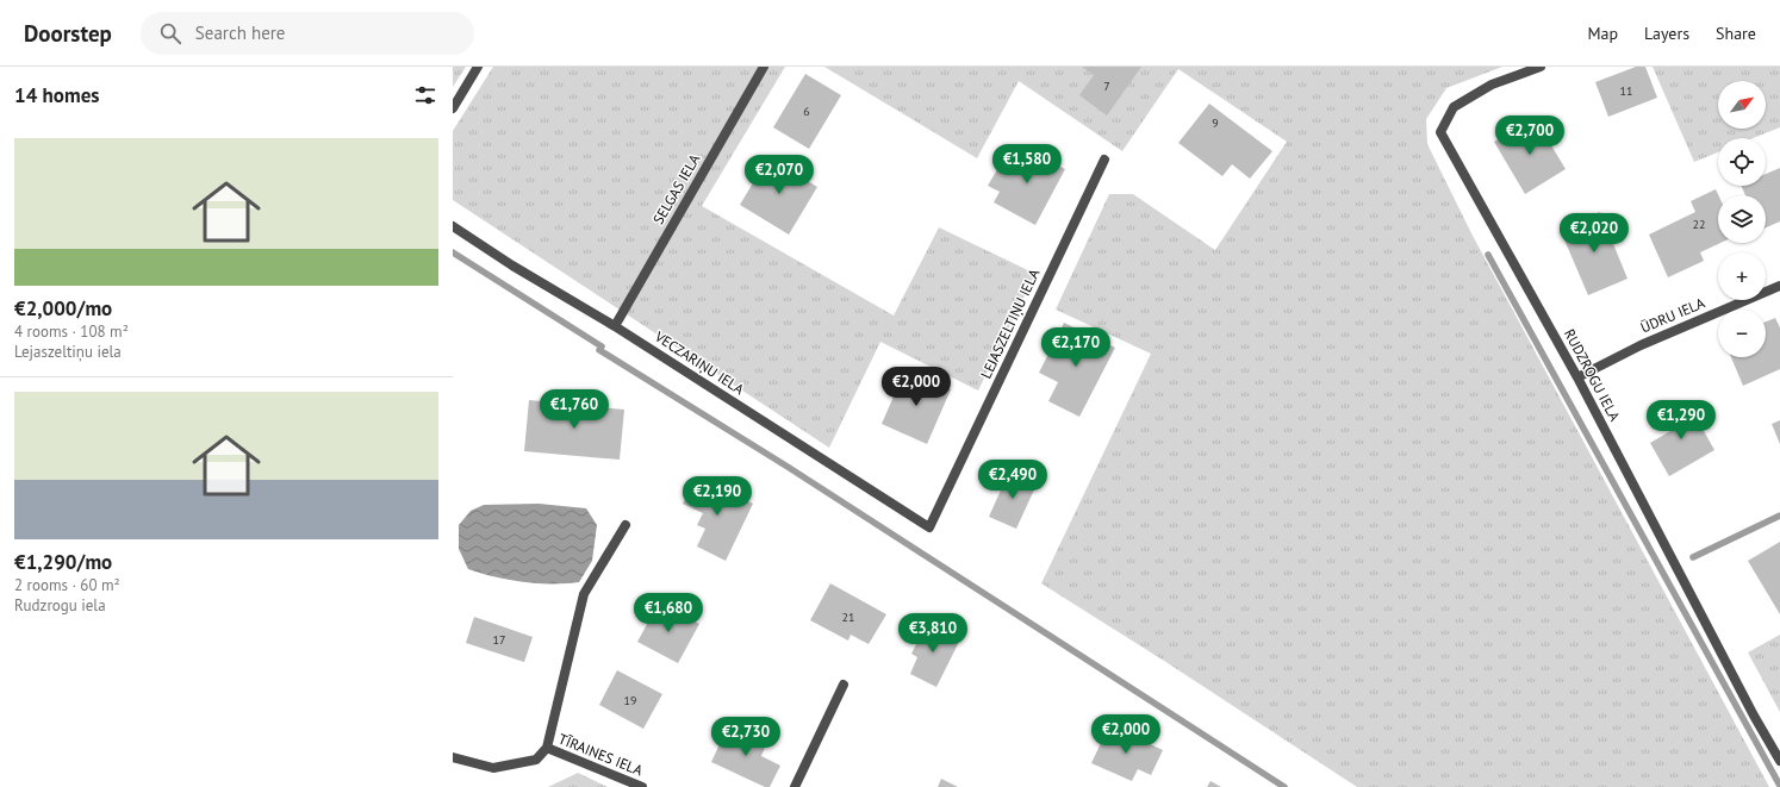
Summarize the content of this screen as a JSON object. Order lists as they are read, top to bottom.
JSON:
{
  "streets": {
    "street": [
      "SELGAS IELA",
      "ŪDRU IELA",
      "LEJASZELTIŅU IELA",
      "VECZARIŅU IELA",
      "RUDZROGU IELA",
      "TĪRAINES IELA"
    ]
  },
  "crossings": [
    ["SELGAS IELA", "VECZARIŅU IELA"],
    ["ŪDRU IELA", "RUDZROGU IELA"],
    ["LEJASZELTIŅU IELA", "VECZARIŅU IELA"]
  ],
  "house_numbers": [
    "7",
    "11",
    "6",
    "9",
    "22",
    "21",
    "17",
    "19"
  ],
  "north": "top right",
  "page": {
    "header": "Doorstep",
    "search": "Search here",
    "nav": ["Map", "Layers", "Share"],
    "heading": "14 homes",
    "map_buttons": ["+", "−"],
    "price": [
      "€2,700",
      "€1,580",
      "€2,070",
      "€2,020",
      "€2,170",
      "€2,000",
      "€1,760",
      "€1,290",
      "€2,490",
      "€2,190",
      "€1,680",
      "€3,810",
      "€2,000",
      "€2,730"
    ],
    "list": [
      {
        "name": "€2,000/mo",
        "note": "4 rooms · 108 m² · Lejaszeltiņu iela"
      },
      {
        "name": "€1,290/mo",
        "note": "2 rooms · 60 m² · Rudzrogu iela"
      }
    ]
  }
}
